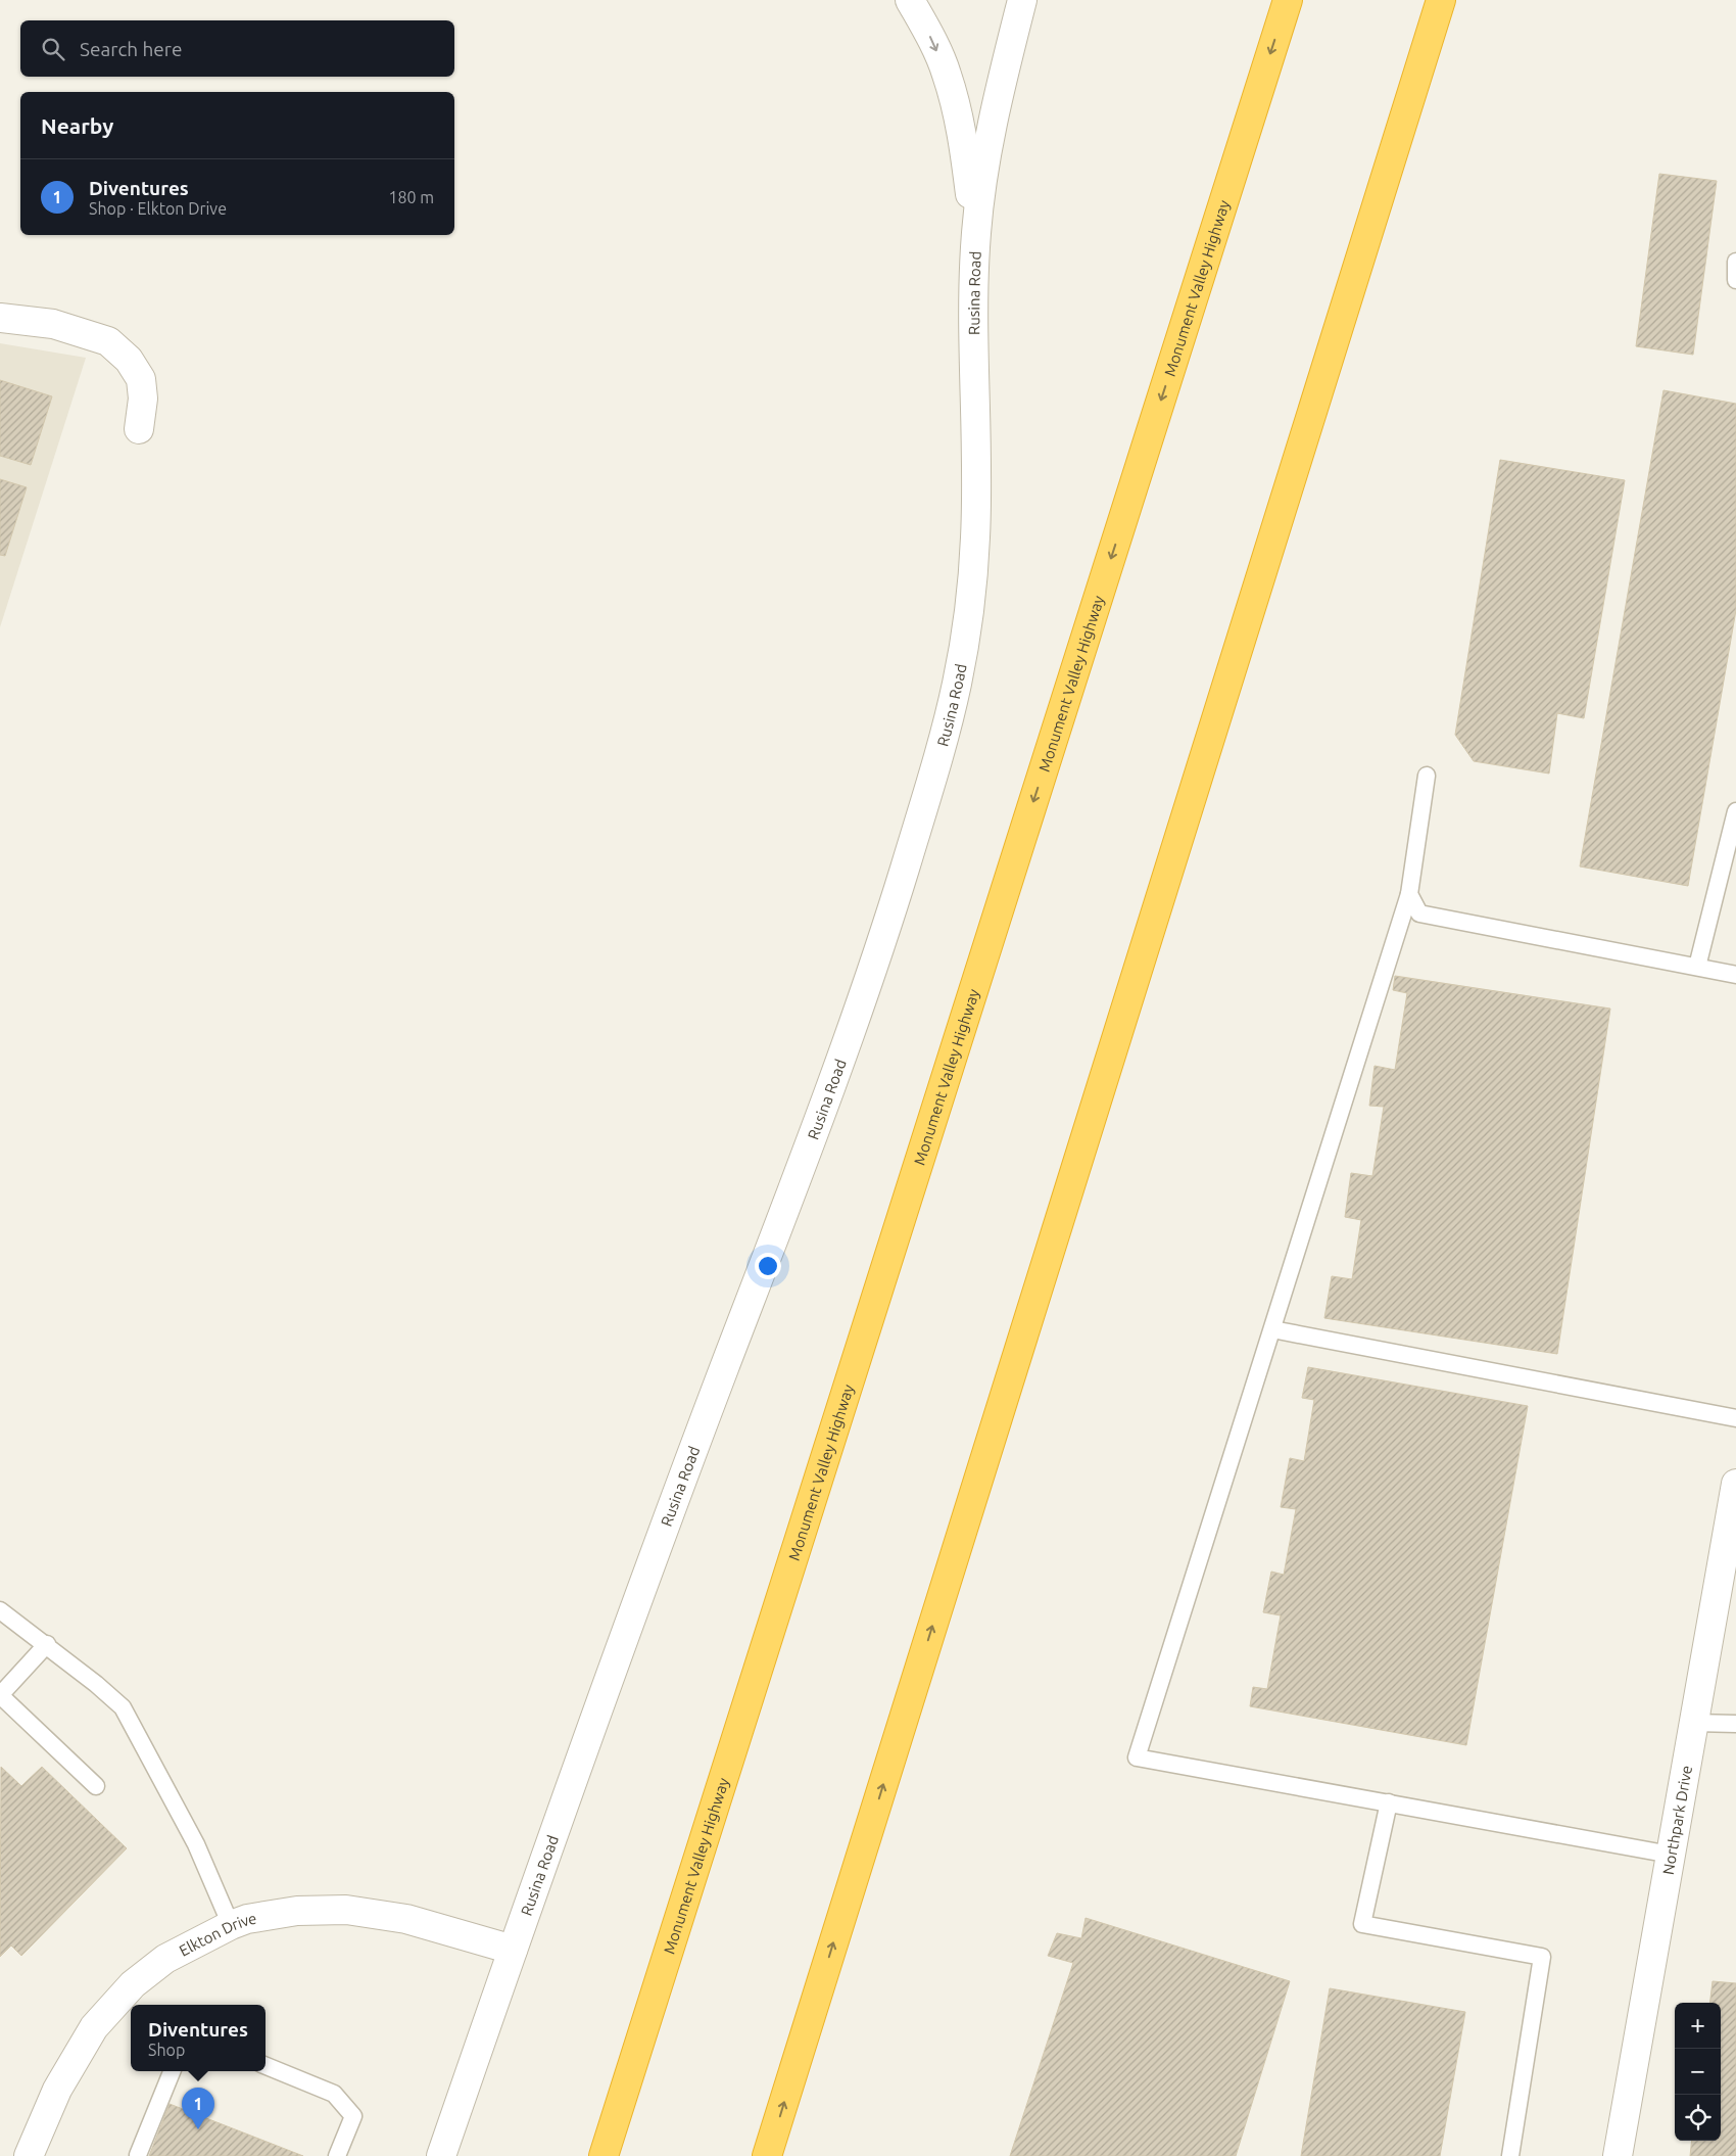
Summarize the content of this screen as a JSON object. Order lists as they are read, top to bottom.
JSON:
{
  "streets": {
    "highway": ["Monument Valley Highway"],
    "street": ["Rusina Road", "Northpark Drive", "Elkton Drive"]
  },
  "crossings": [
    ["Rusina Road", "Elkton Drive"]
  ],
  "page": {
    "search": "Search here",
    "heading": "Nearby",
    "list": [
      {
        "mark": "1",
        "name": "Diventures",
        "note": "Shop · Elkton Drive",
        "value": "180 m"
      }
    ],
    "map_buttons": ["+", "−"],
    "popup": ["Diventures", "Shop"],
    "pins": "1"
  }
}
